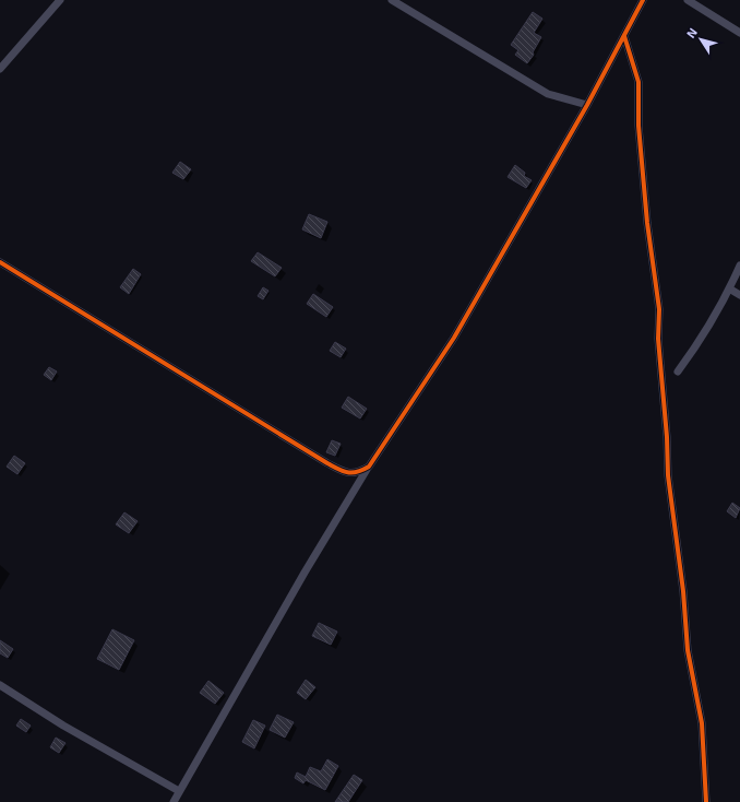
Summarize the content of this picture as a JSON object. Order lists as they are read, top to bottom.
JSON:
{
  "north": "top left"
}
